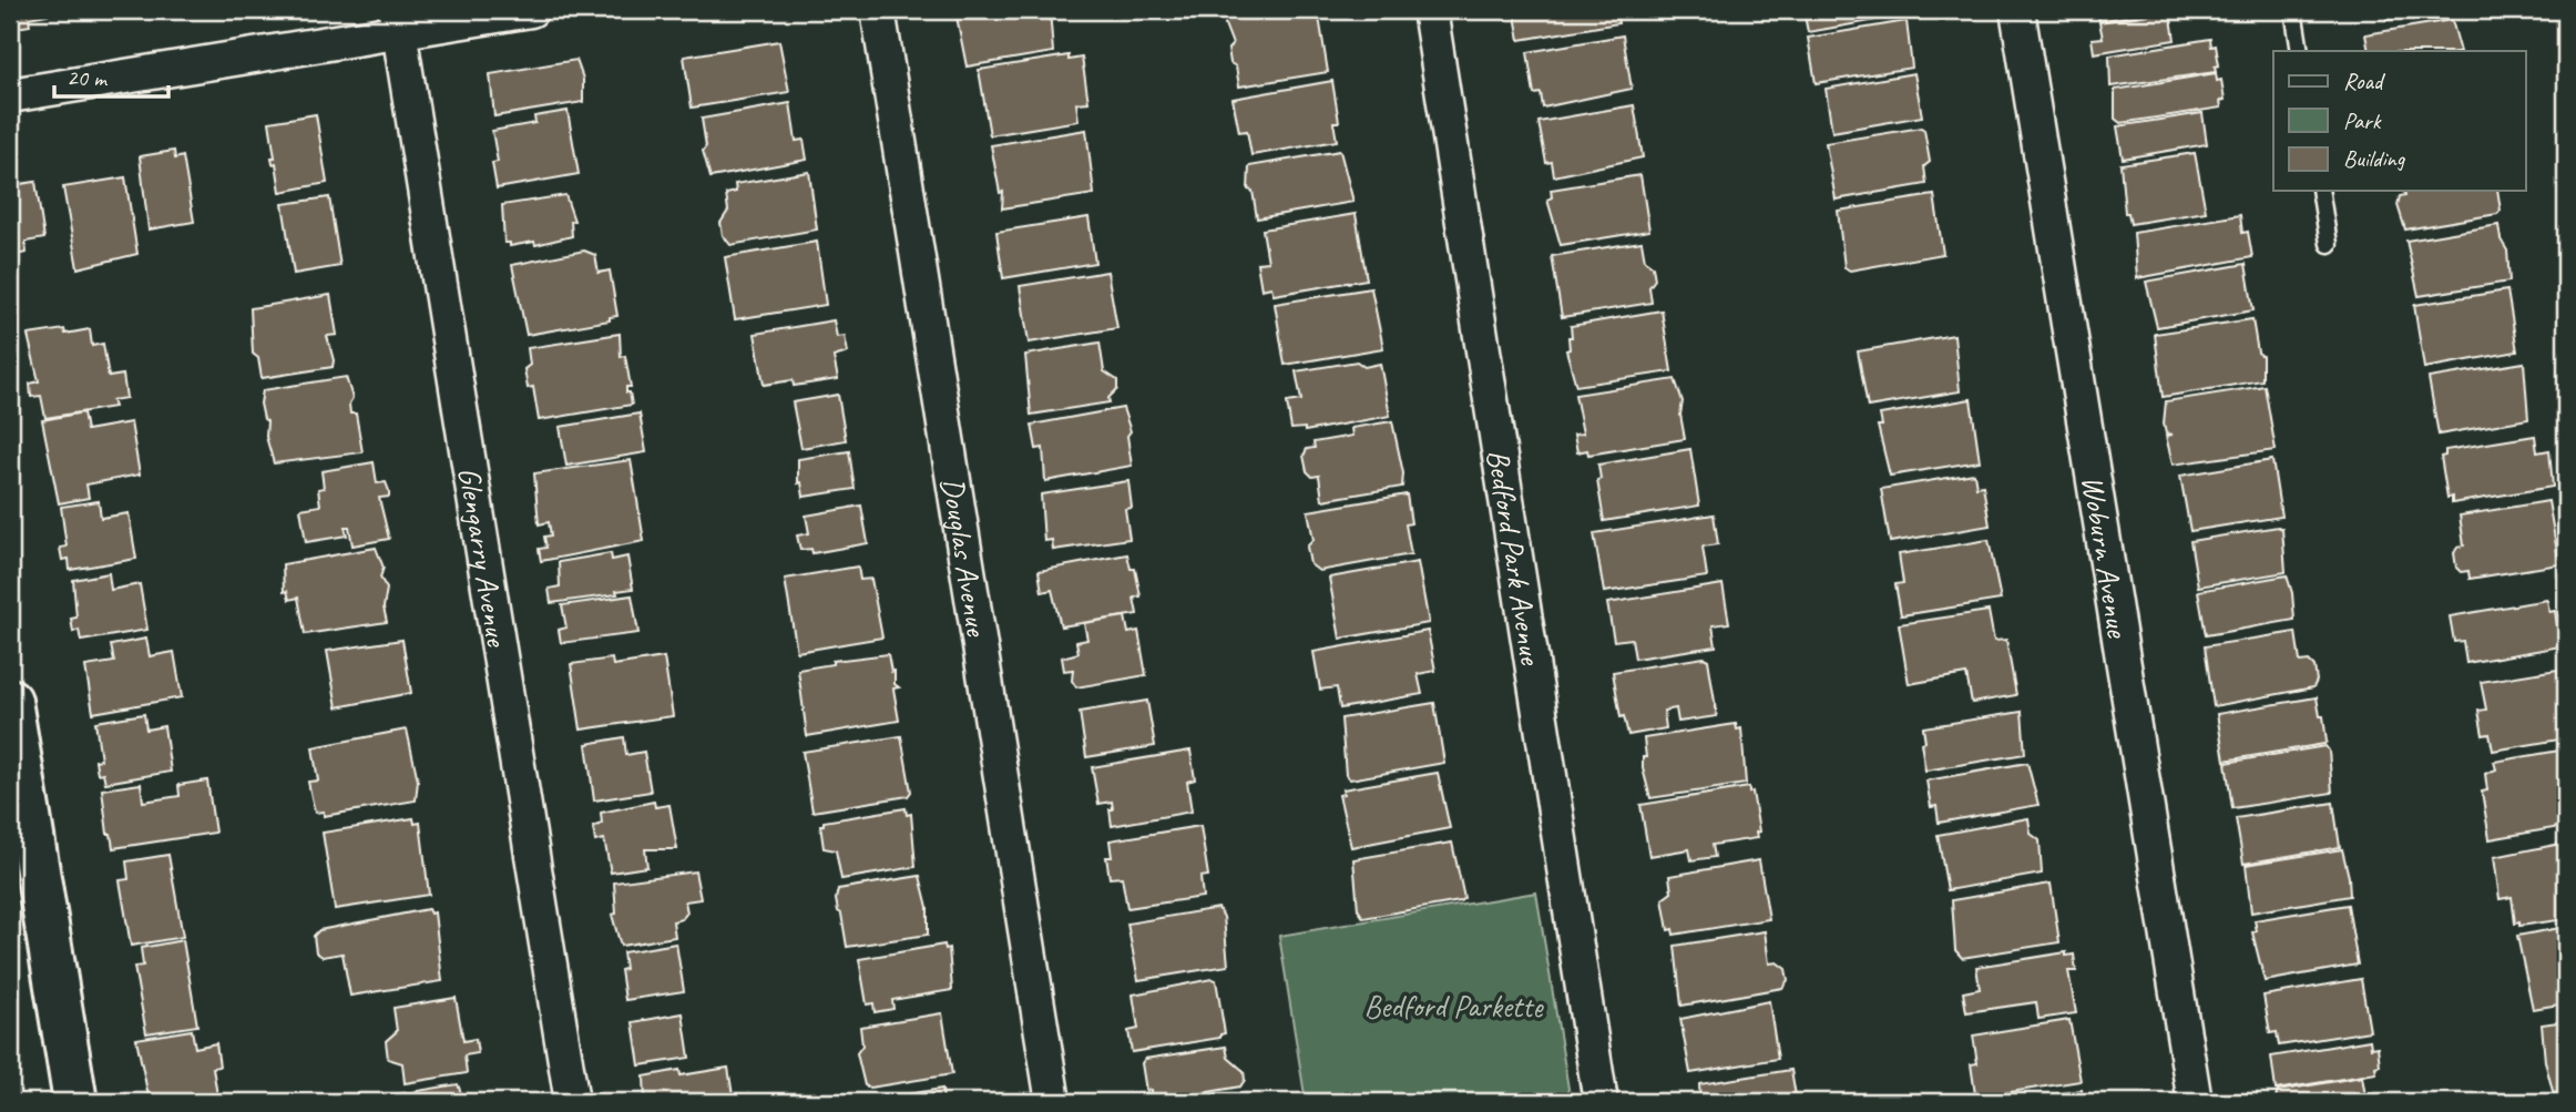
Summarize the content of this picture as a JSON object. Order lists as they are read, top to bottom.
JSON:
{
  "streets": {
    "street": [
      "Glengarry Avenue",
      "Douglas Avenue",
      "Bedford Park Avenue",
      "Woburn Avenue"
    ]
  },
  "parks": ["Bedford Parkette"],
  "legend": ["Road", "Park", "Building"],
  "scale_bar": "20 m"
}
